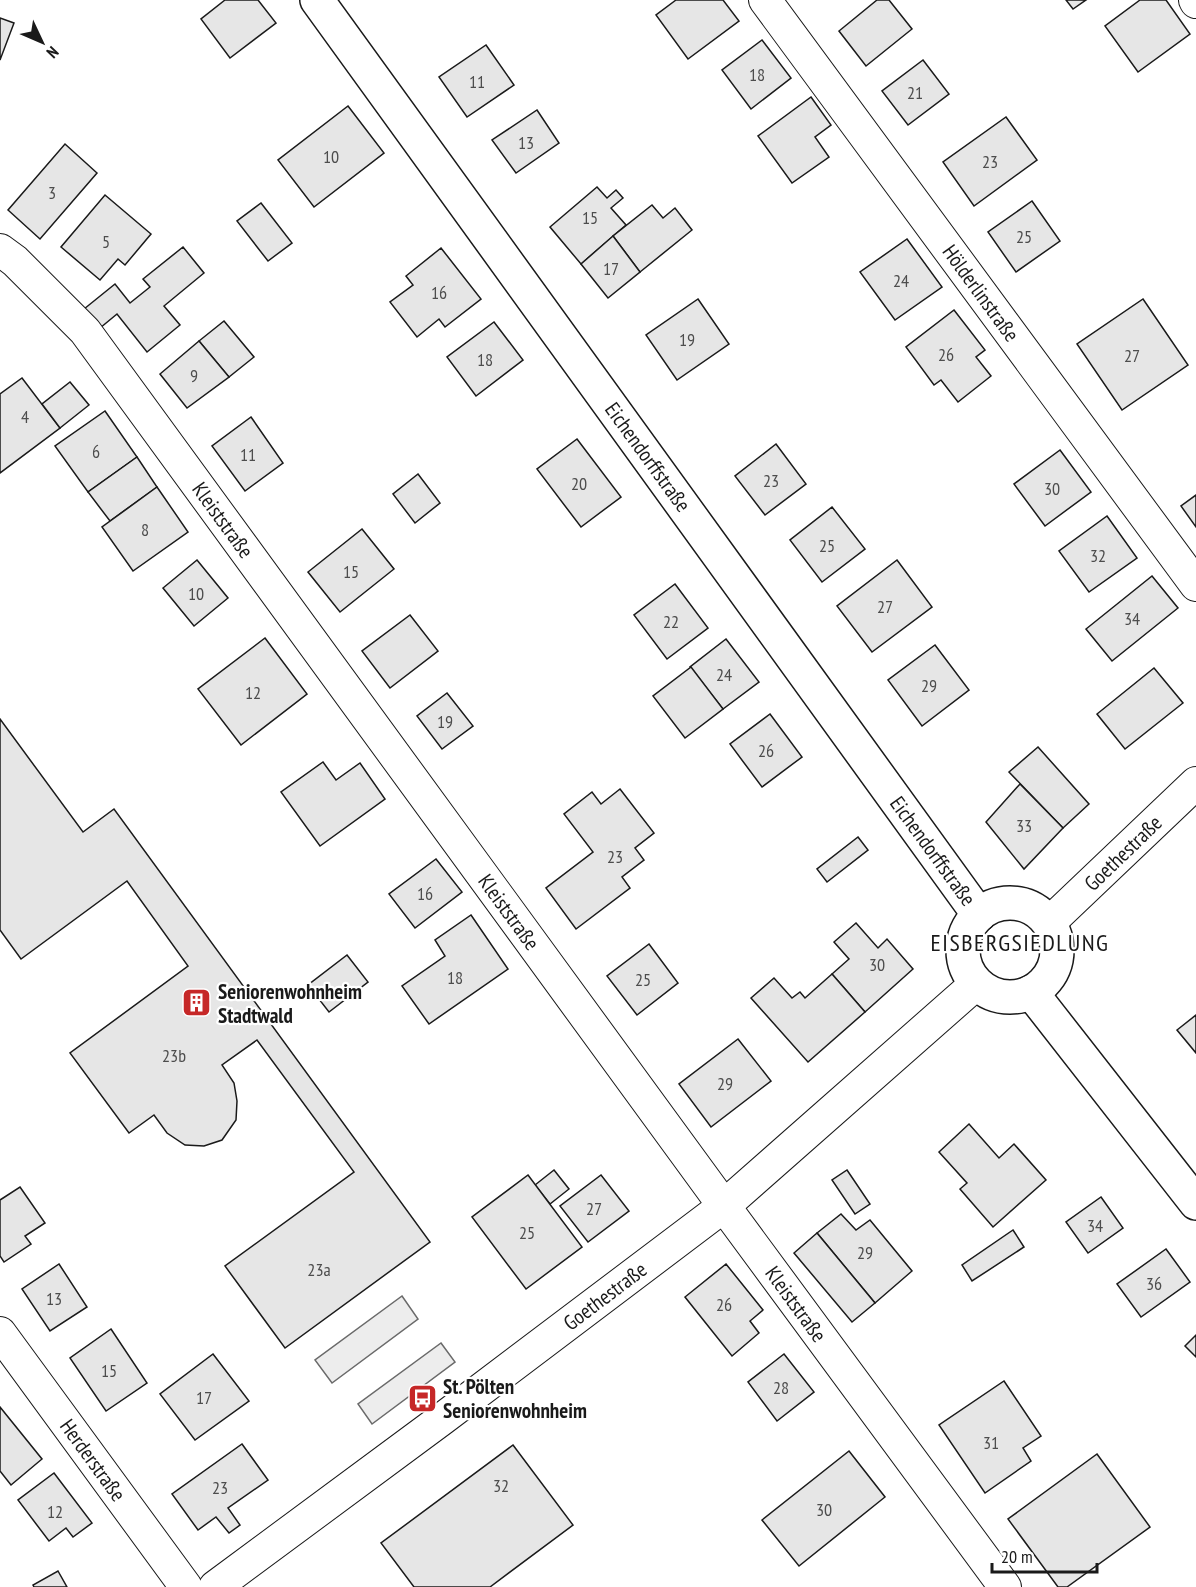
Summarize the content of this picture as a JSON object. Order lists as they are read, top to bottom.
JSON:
{
  "streets": {
    "street": [
      "Hölderlinstraße",
      "Eichendorffstraße",
      "Kleiststraße",
      "Goethestraße",
      "Herderstraße"
    ]
  },
  "crossings": [
    ["Eichendorffstraße", "Goethestraße"],
    ["Kleiststraße", "Goethestraße"]
  ],
  "districts": ["EISBERGSIEDLUNG"],
  "places": {
    "building": ["Seniorenwohnheim Stadtwald"],
    "bus stop": ["St. Pölten Seniorenwohnheim"]
  },
  "house_numbers": [
    "18",
    "11",
    "21",
    "13",
    "10",
    "23",
    "3",
    "15",
    "25",
    "5",
    "17",
    "24",
    "16",
    "19",
    "26",
    "27",
    "18",
    "9",
    "4",
    "6",
    "11",
    "23",
    "20",
    "30",
    "8",
    "25",
    "32",
    "15",
    "10",
    "27",
    "34",
    "22",
    "24",
    "29",
    "12",
    "19",
    "26",
    "33",
    "23",
    "16",
    "30",
    "18",
    "25",
    "23b",
    "29",
    "27",
    "34",
    "25",
    "29",
    "23a",
    "36",
    "13",
    "26",
    "15",
    "28",
    "17",
    "31",
    "32",
    "23",
    "30",
    "12"
  ],
  "scale_bar": "20 m",
  "north": "bottom right"
}
